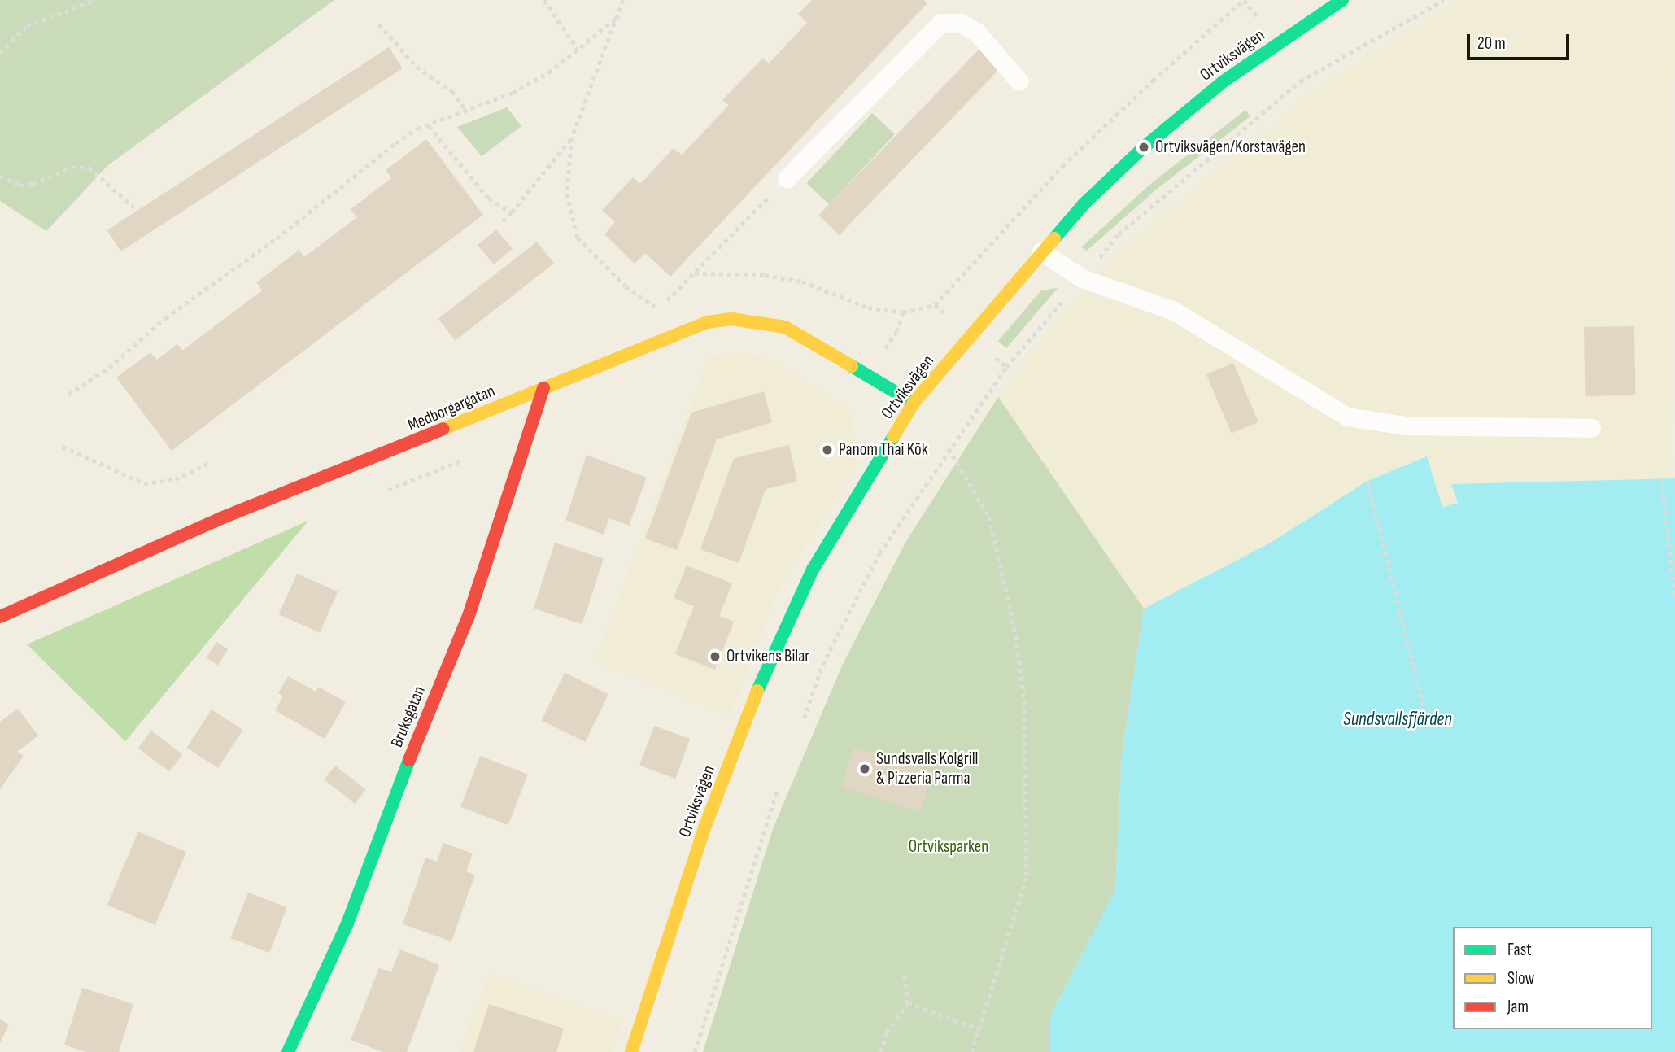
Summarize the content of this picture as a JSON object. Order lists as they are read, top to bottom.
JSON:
{
  "streets": {
    "street": ["Ortviksvägen", "Medborgargatan", "Bruksgatan"]
  },
  "crossings": [
    ["Ortviksvägen", "Medborgargatan"],
    ["Medborgargatan", "Bruksgatan"]
  ],
  "water": ["Sundsvallsfjärden"],
  "parks": ["Ortviksparken"],
  "places": [
    "Ortviksvägen/Korstavägen",
    "Panom Thai Kök",
    "Ortvikens Bilar",
    "Sundsvalls Kolgrill & Pizzeria Parma"
  ],
  "legend": ["Fast", "Slow", "Jam"],
  "scale_bar": "20 m"
}
